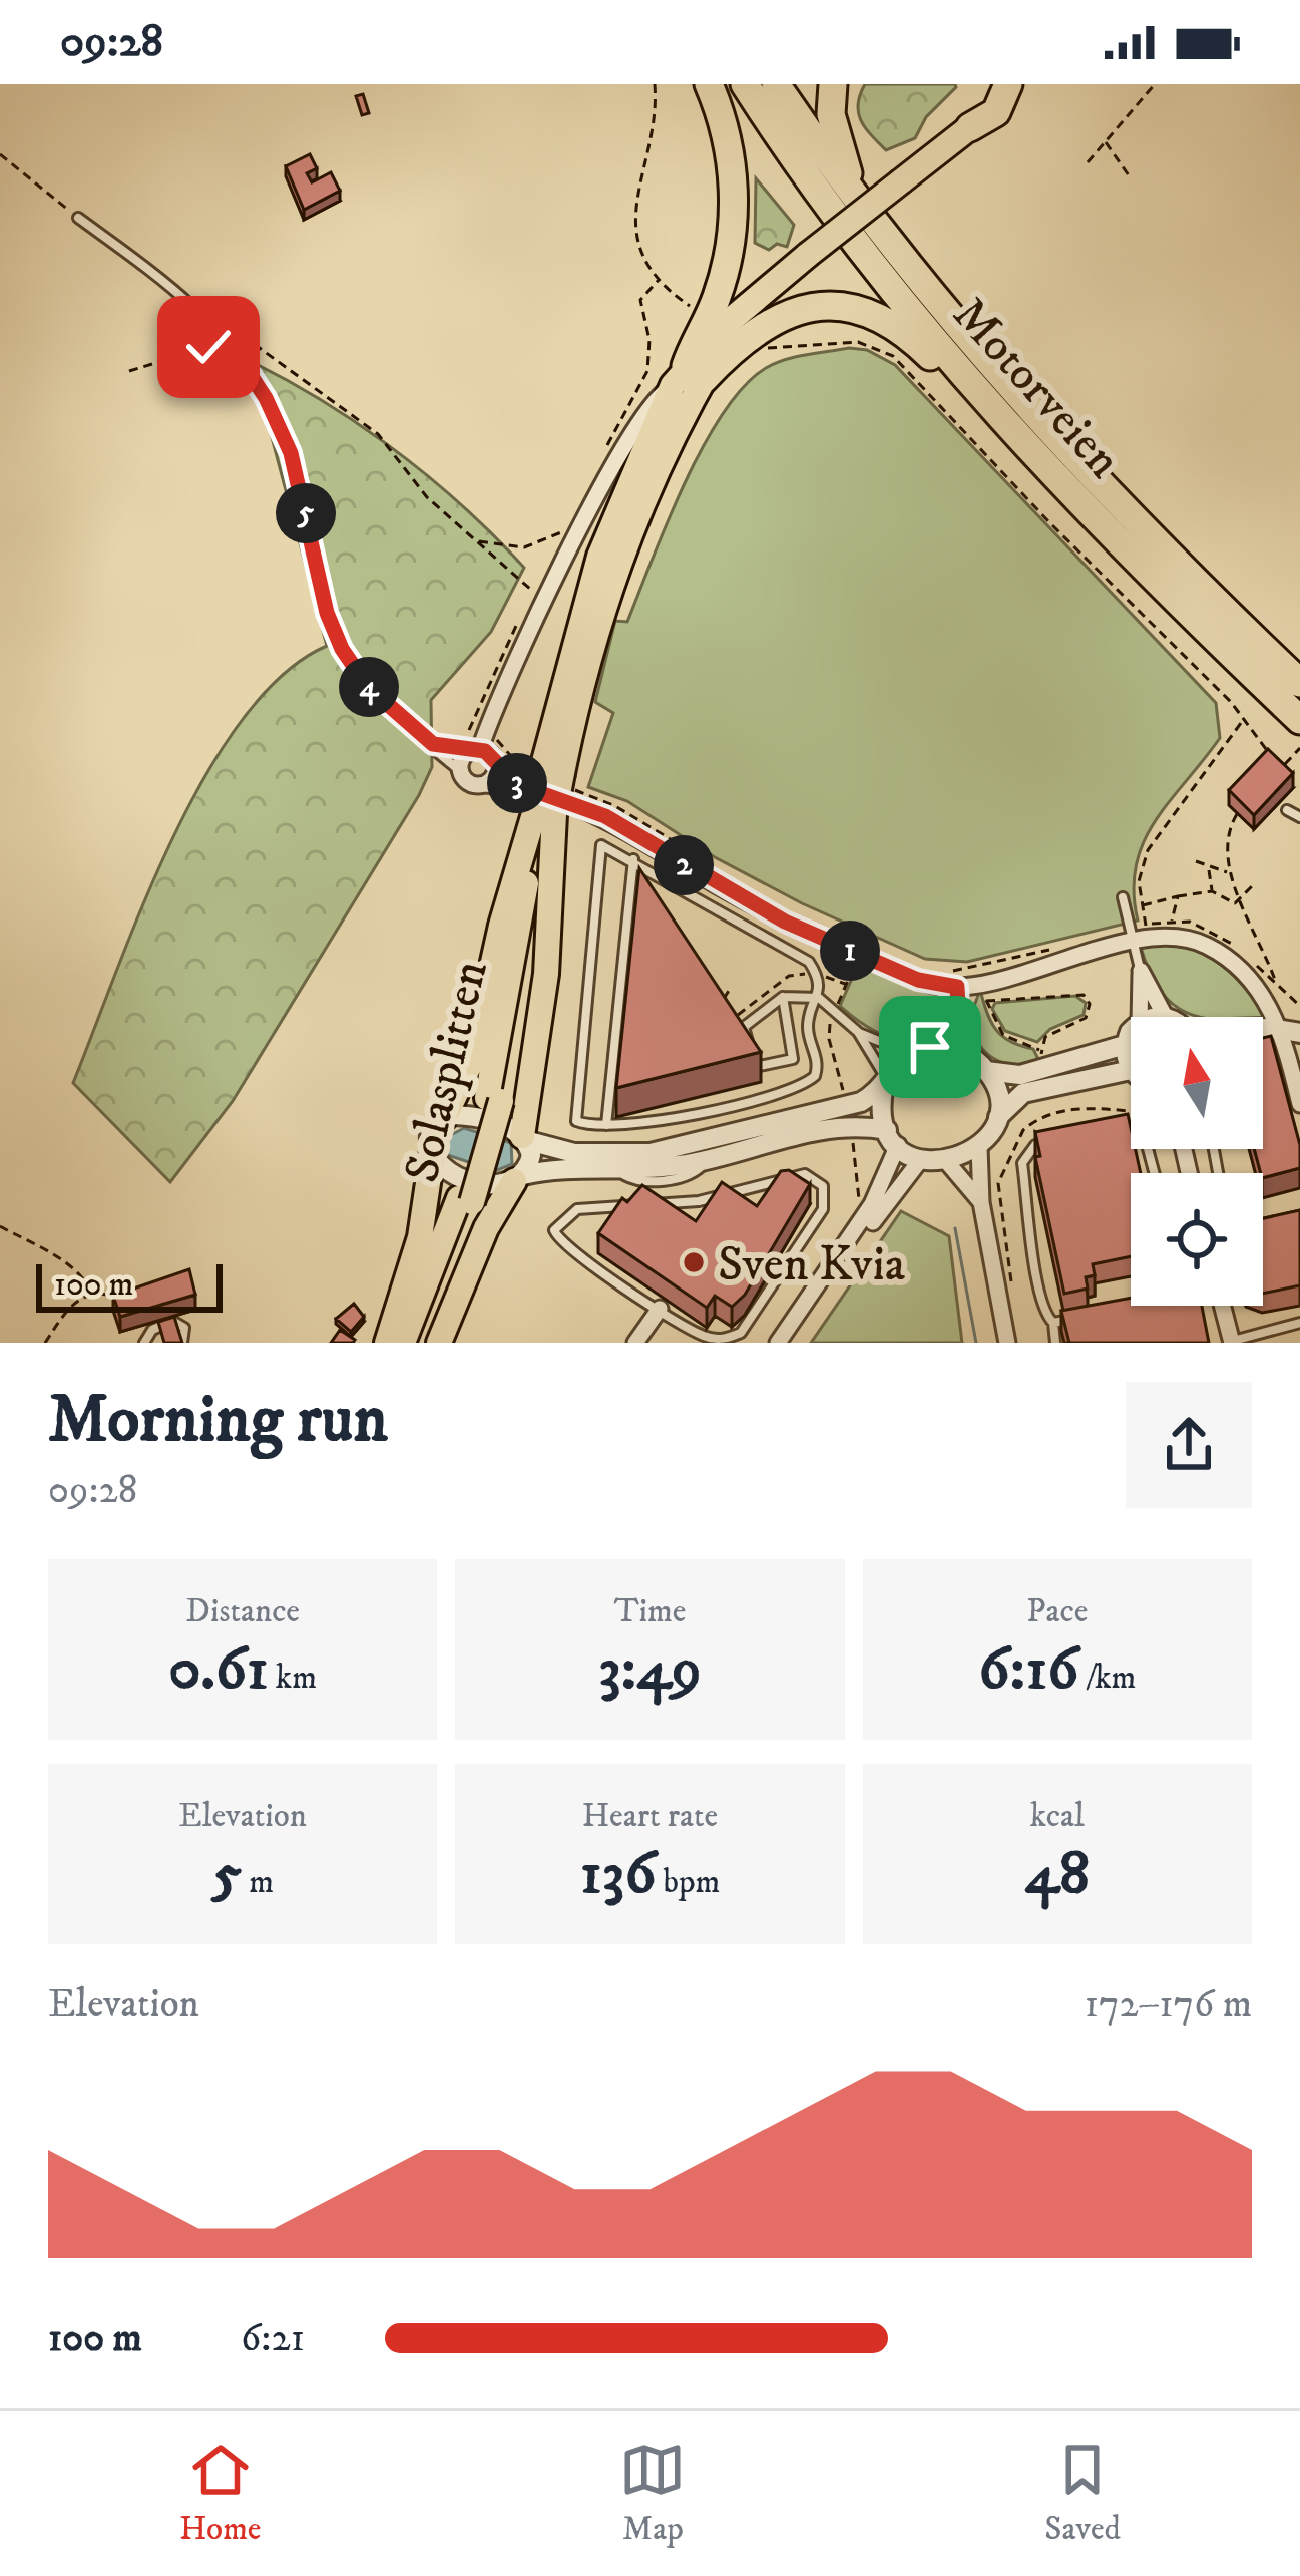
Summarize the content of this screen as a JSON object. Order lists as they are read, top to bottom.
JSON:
{
  "streets": {
    "highway": ["Motorveien", "Solasplitten"]
  },
  "places": ["Sven Kvia"],
  "scale_bar": "100 m",
  "north": "top",
  "page": {
    "status": "09:28",
    "pins": [
      "5",
      "4",
      "3",
      "2",
      "1"
    ],
    "scale": "100 m",
    "heading": ["Morning run", "09:28"],
    "stats": [
      ["Distance", "0.61 km"],
      ["Time", "3:49"],
      ["Pace", "6:16 /km"],
      ["Elevation", "5 m"],
      ["Heart rate", "136 bpm"],
      ["kcal", "48"]
    ],
    "chart": ["Elevation", "172–176 m"],
    "list": [
      {
        "name": "100 m",
        "note": "6:21"
      }
    ],
    "tabs": ["Home", "Map", "Saved"]
  }
}
